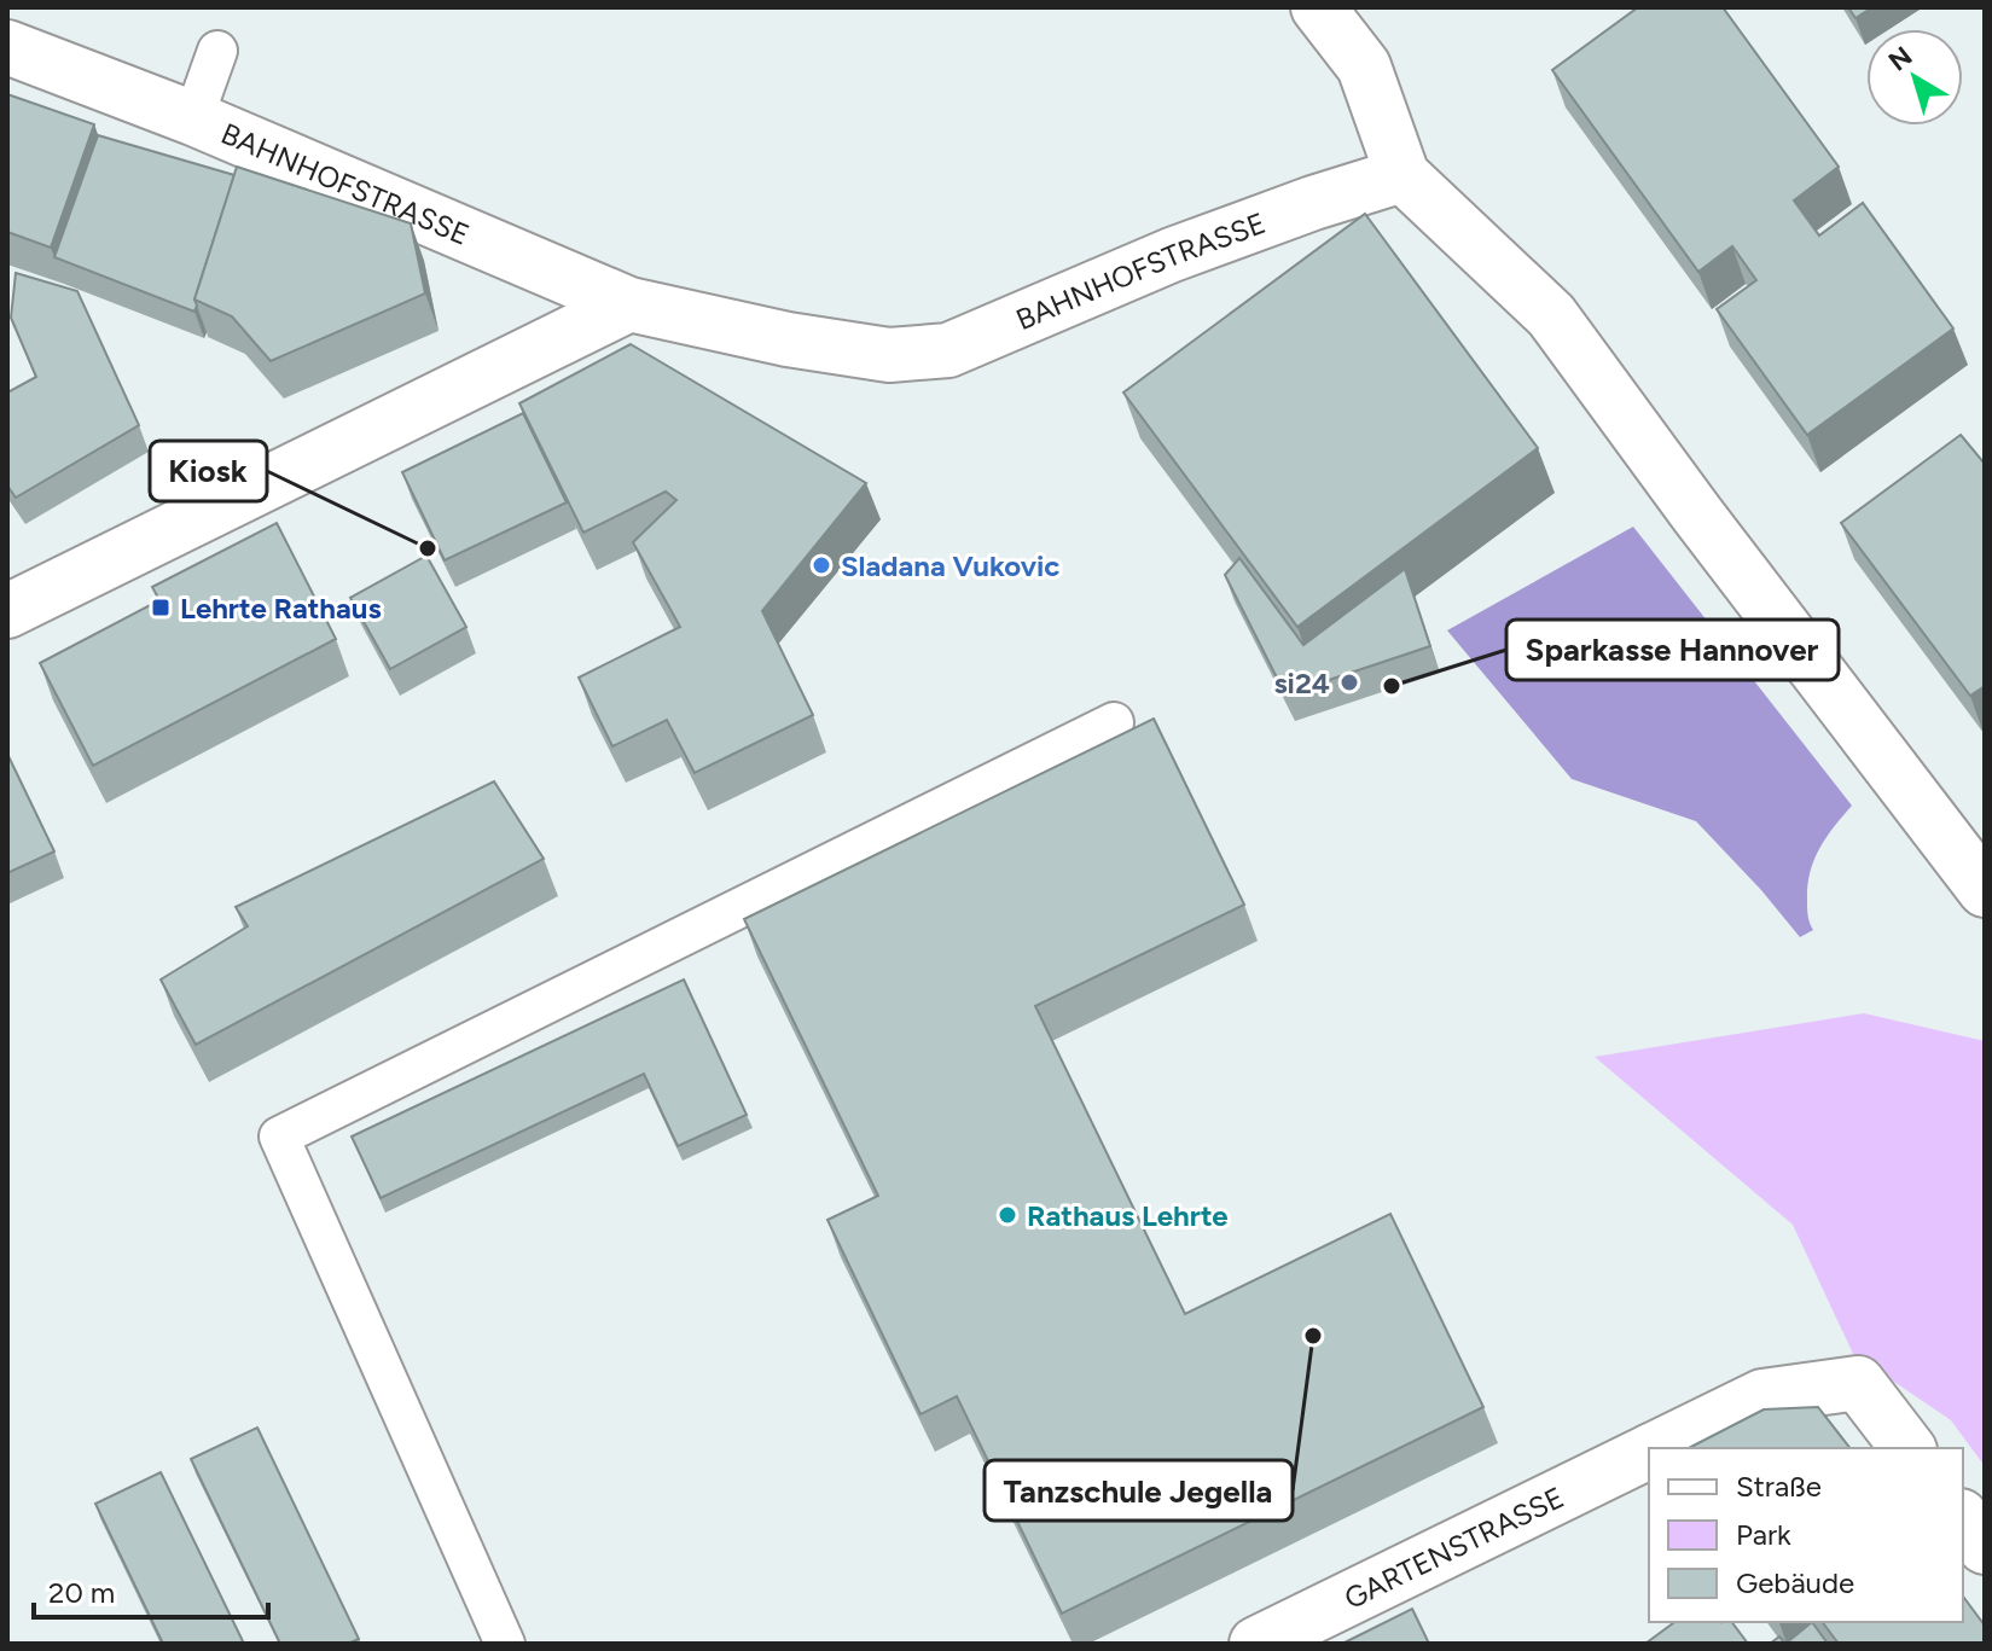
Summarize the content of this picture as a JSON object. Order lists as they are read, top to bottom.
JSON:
{
  "streets": {
    "street": ["BAHNHOFSTRASSE", "GARTENSTRASSE"]
  },
  "places": {
    "other": [
      "Kiosk",
      "Sladana Vukovic",
      "si24",
      "Sparkasse Hannover",
      "Rathaus Lehrte",
      "Tanzschule Jegella"
    ],
    "transit": ["Lehrte Rathaus"]
  },
  "legend": ["Straße", "Park", "Gebäude"],
  "scale_bar": "20 m",
  "north": "top left"
}
